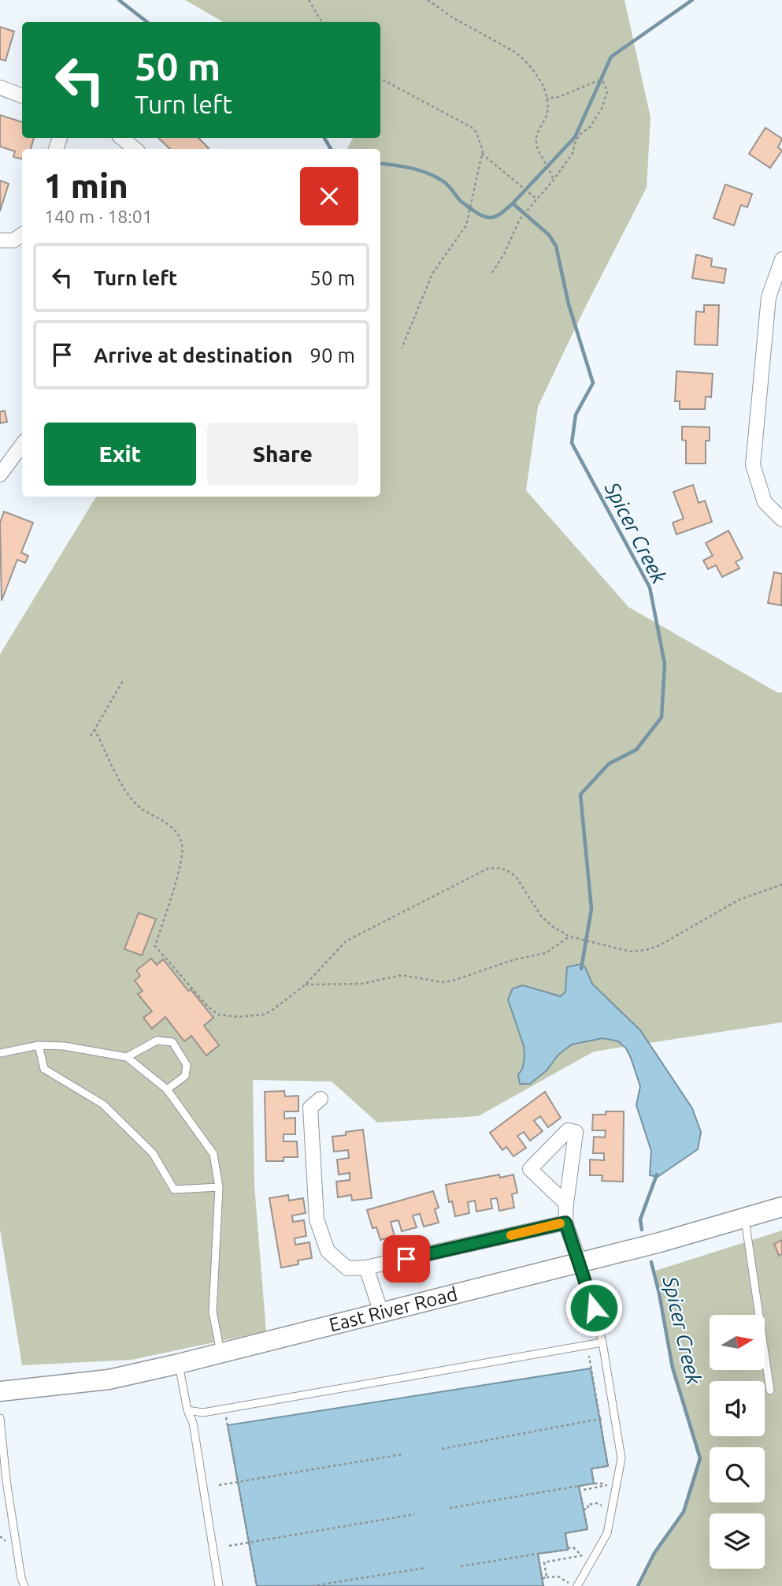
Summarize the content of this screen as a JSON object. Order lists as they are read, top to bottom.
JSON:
{
  "streets": {
    "main road": ["East River Road"]
  },
  "water": ["Spicer Creek"],
  "north": "right",
  "page": {
    "turn": ["50 m", "Turn left"],
    "heading": ["1 min", "140 m · 18:01"],
    "list": [
      {
        "name": "Turn left",
        "value": "50 m"
      },
      {
        "name": "Arrive at destination",
        "value": "90 m"
      }
    ],
    "buttons": ["Exit", "Share"]
  }
}
